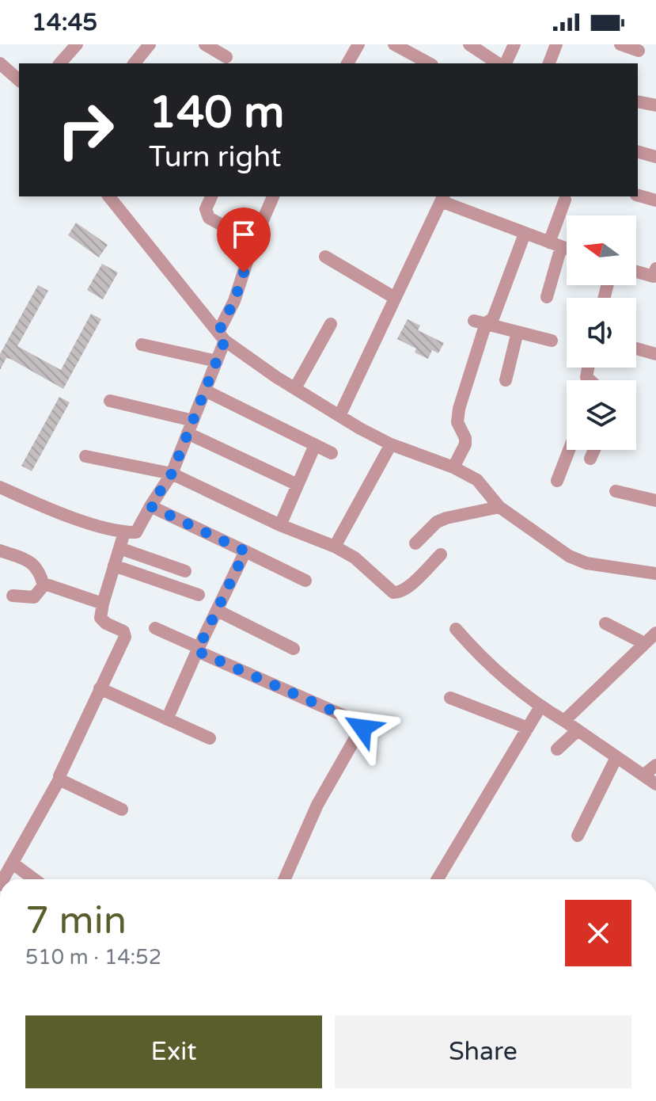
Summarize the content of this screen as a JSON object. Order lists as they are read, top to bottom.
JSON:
{
  "north": "left",
  "page": {
    "status": "14:45",
    "turn": ["140 m", "Turn right"],
    "heading": ["7 min", "510 m · 14:52"],
    "buttons": ["Exit", "Share"]
  }
}
